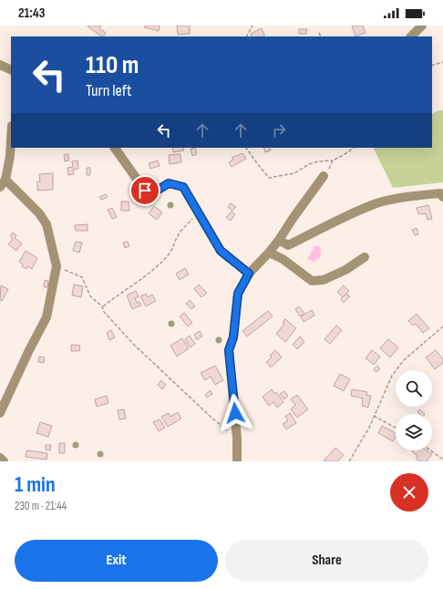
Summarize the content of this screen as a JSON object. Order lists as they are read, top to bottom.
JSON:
{
  "page": {
    "status": "21:43",
    "turn": ["110 m", "Turn left"],
    "heading": ["1 min", "230 m · 21:44"],
    "buttons": ["Exit", "Share"]
  }
}
